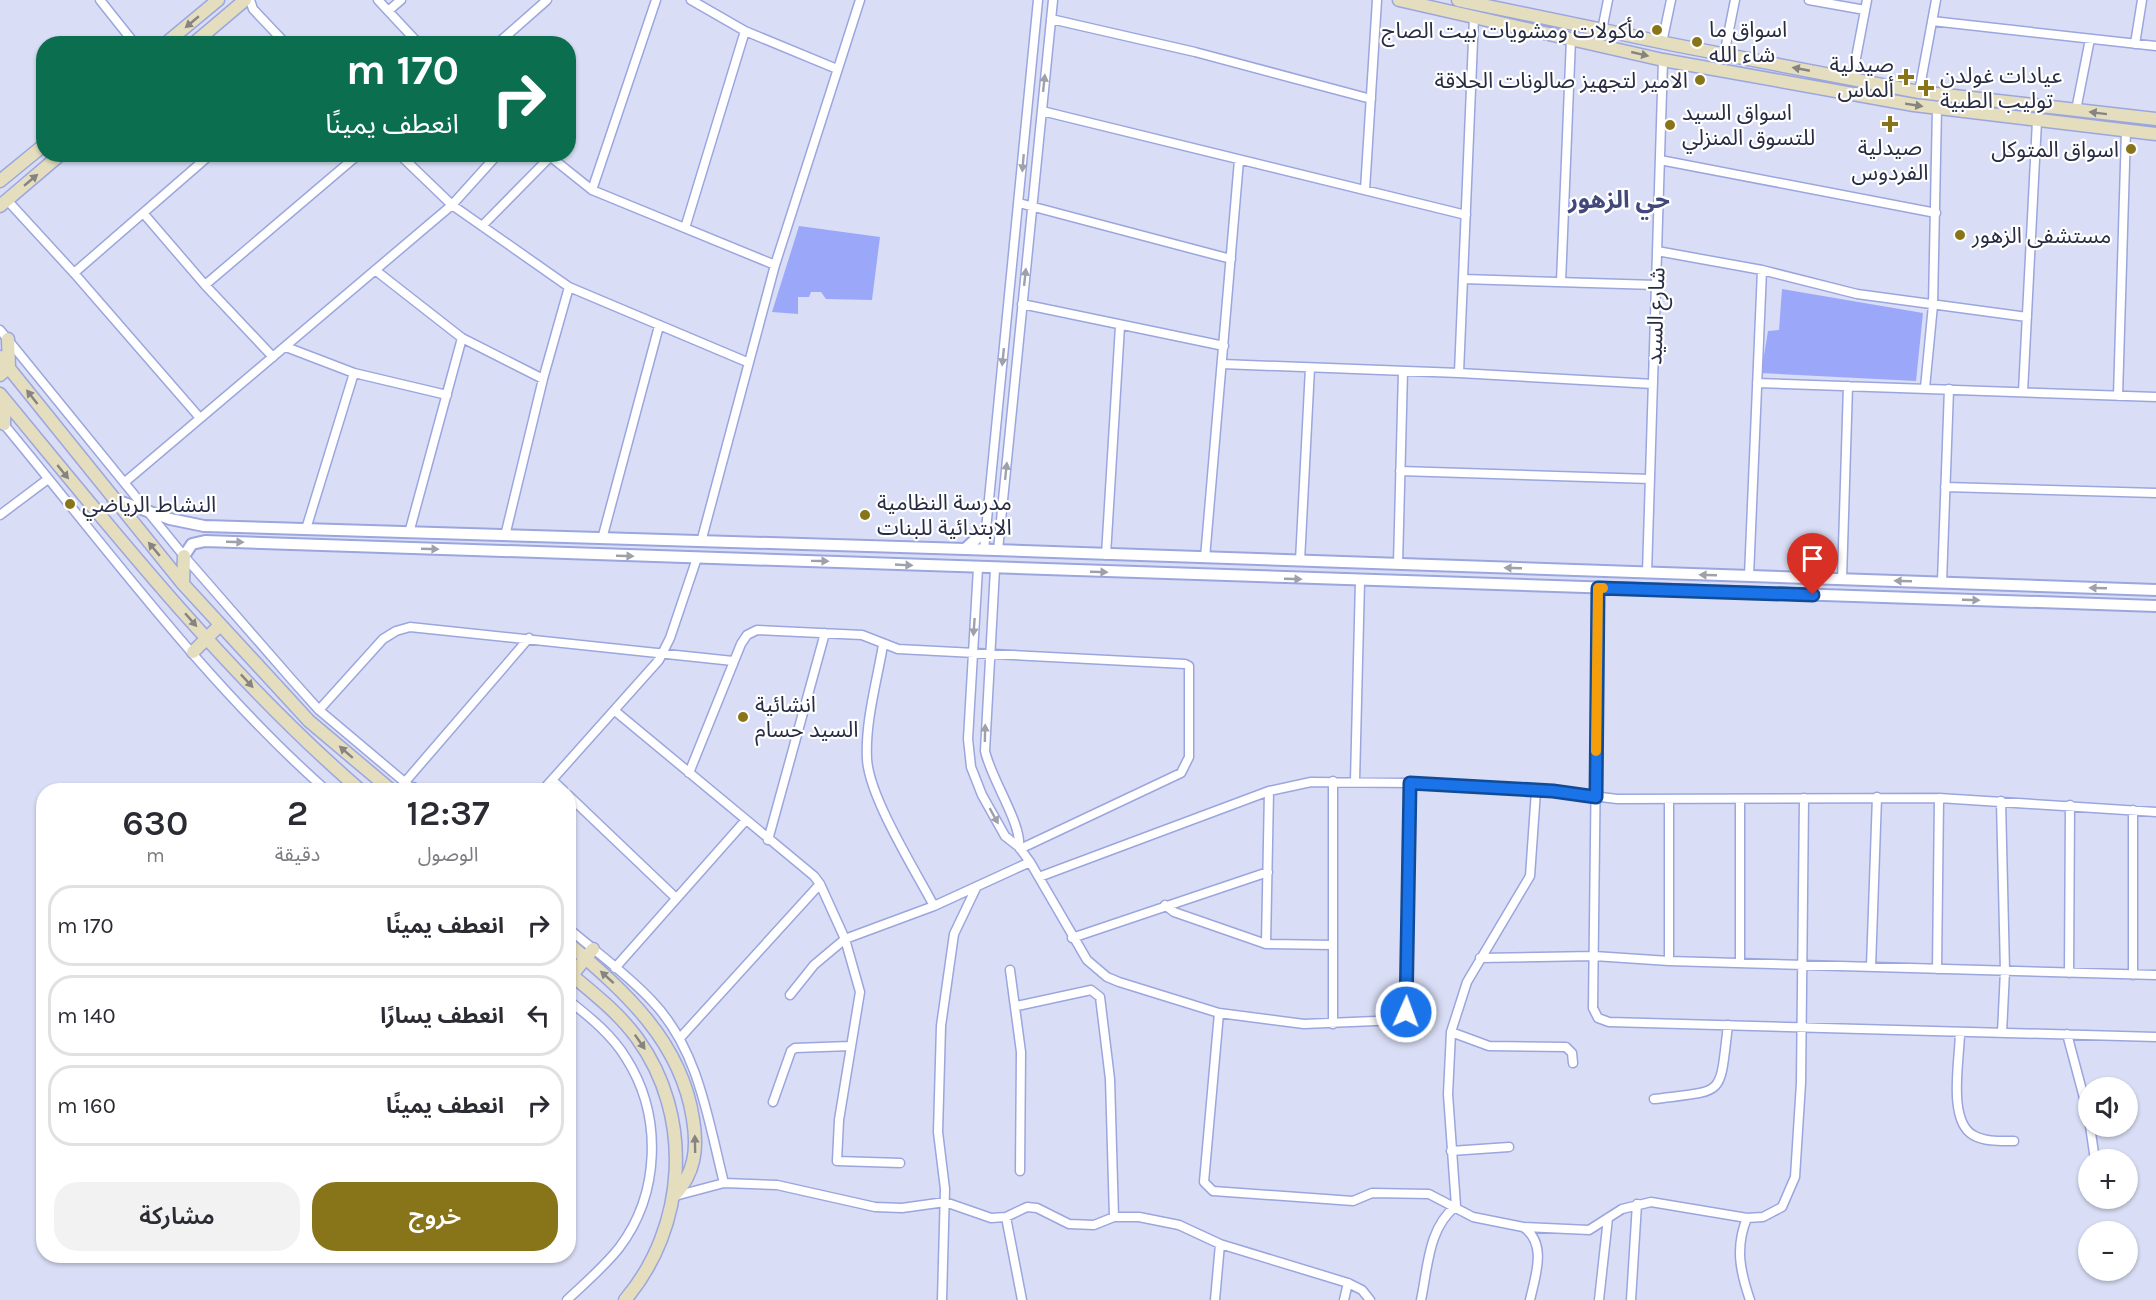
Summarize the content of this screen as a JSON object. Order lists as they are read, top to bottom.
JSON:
{
  "streets": {
    "street": ["شارع السيد"]
  },
  "districts": ["حي الزهور"],
  "places": {
    "other": [
      "مأكولات ومشويات بيت الصاج",
      "اسواق ما شاء الله",
      "الامير لتجهيز صالونات الحلاقة",
      "اسواق السيد للتسوق المنزلي",
      "اسواق المتوكل",
      "مستشفى الزهور",
      "النشاط الرياضي",
      "مدرسة النظامية الابتدائية للبنات",
      "انشائية السيد حسام"
    ],
    "health": ["صيدلية ألماس", "عيادات غولدن توليب الطبية", "صيدلية الفردوس"]
  },
  "page": {
    "turn": ["170 m", "انعطف يمينًا"],
    "eta": [
      "12:37",
      "الوصول",
      "2",
      "دقيقة",
      "630",
      "m"
    ],
    "list": [
      {
        "name": "انعطف يمينًا",
        "value": "170 m"
      },
      {
        "name": "انعطف يسارًا",
        "value": "140 m"
      },
      {
        "name": "انعطف يمينًا",
        "value": "160 m"
      }
    ],
    "map_buttons": ["+", "−"],
    "buttons": ["خروج", "مشاركة"]
  }
}
